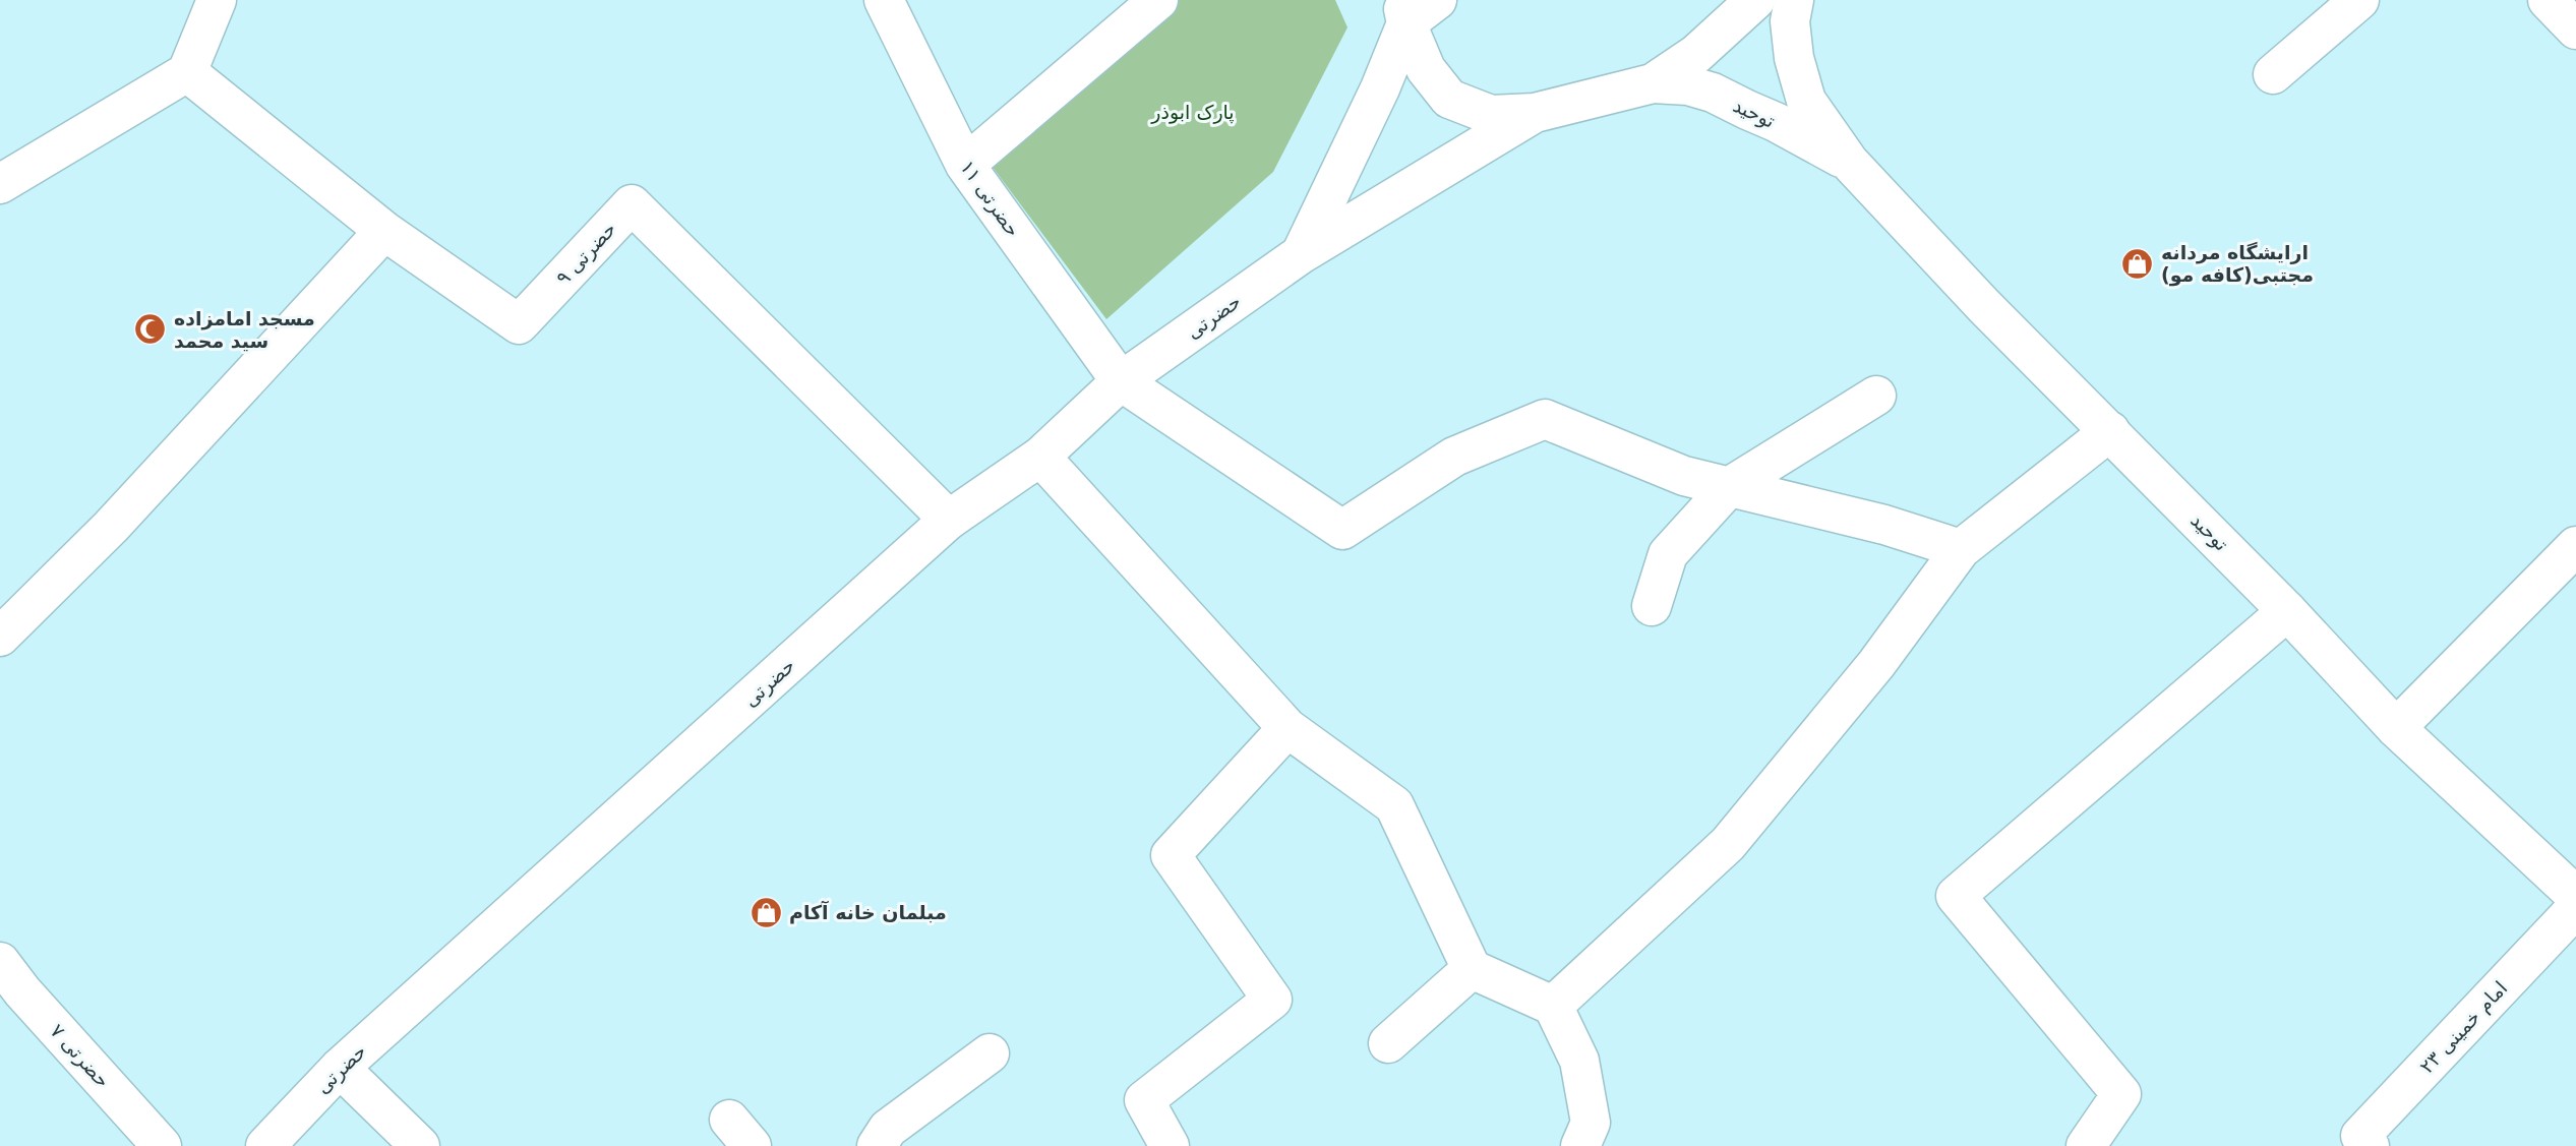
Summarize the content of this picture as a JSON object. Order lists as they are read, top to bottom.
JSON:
{
  "streets": {
    "street": [
      "توحید",
      "حضرتی ۱۱",
      "حضرتی ۹",
      "حضرتی",
      "امام خمینی ۲۳",
      "حضرتی ۷"
    ]
  },
  "crossings": [
    ["توحید", "حضرتی"],
    ["حضرتی ۱۱", "حضرتی"],
    ["حضرتی ۹", "حضرتی"]
  ],
  "parks": ["پارک ابوذر"],
  "places": {
    "shop": ["ارایشگاه مردانه مجتبی(کافه مو)", "مبلمان خانه آکام"],
    "mosque": ["مسجد امامزاده سید محمد"]
  }
}
